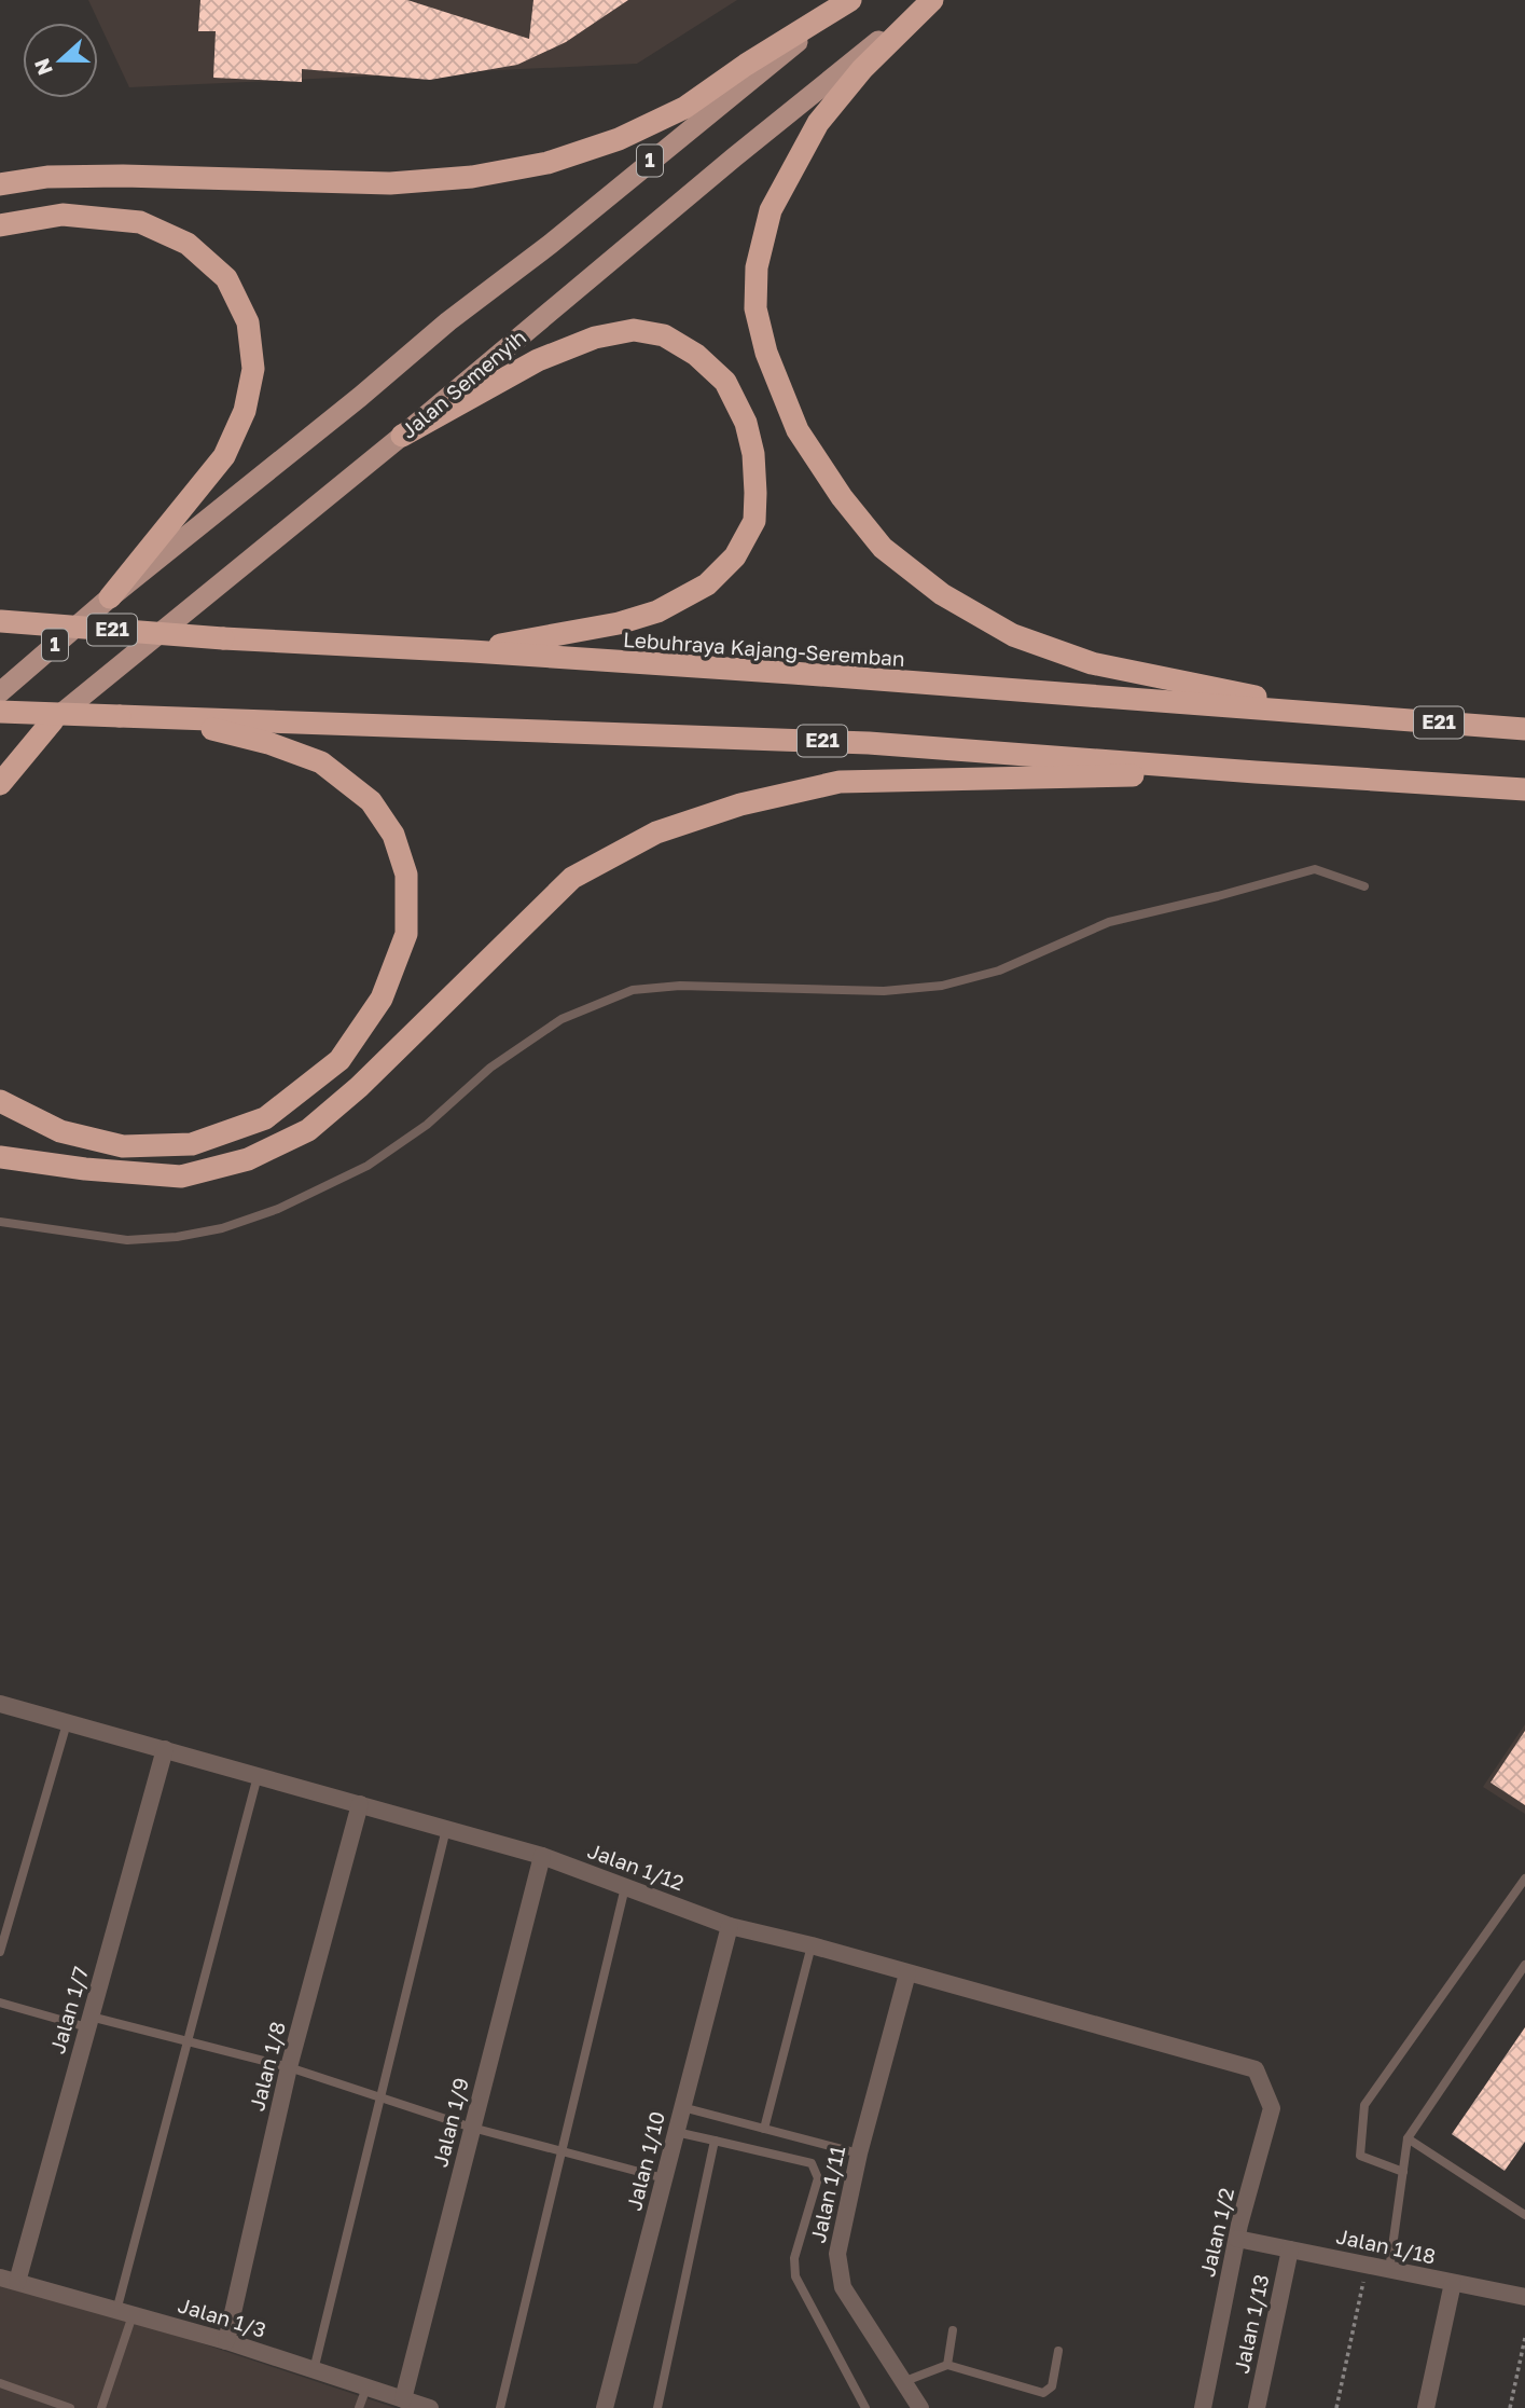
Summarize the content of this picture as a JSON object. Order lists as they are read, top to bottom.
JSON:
{
  "streets": {
    "highway": ["E21", "Lebuhraya Kajang-Seremban"],
    "main road": ["1", "Jalan Semenyih"],
    "street": [
      "Jalan 1/12",
      "Jalan 1/7",
      "Jalan 1/8",
      "Jalan 1/9",
      "Jalan 1/10",
      "Jalan 1/11",
      "Jalan 1/2",
      "Jalan 1/18",
      "Jalan 1/3",
      "Jalan 1/13"
    ]
  },
  "crossings": [
    ["Jalan 1/12", "Jalan 1/7"],
    ["Jalan 1/12", "Jalan 1/8"],
    ["Jalan 1/12", "Jalan 1/9"],
    ["Jalan 1/12", "Jalan 1/10"],
    ["Jalan 1/12", "Jalan 1/11"],
    ["Jalan 1/12", "Jalan 1/2"],
    ["Jalan 1/7", "Jalan 1/3"],
    ["Jalan 1/8", "Jalan 1/3"],
    ["Jalan 1/9", "Jalan 1/3"],
    ["Jalan 1/2", "Jalan 1/18"],
    ["Jalan 1/18", "Jalan 1/13"]
  ],
  "north": "left"
}
